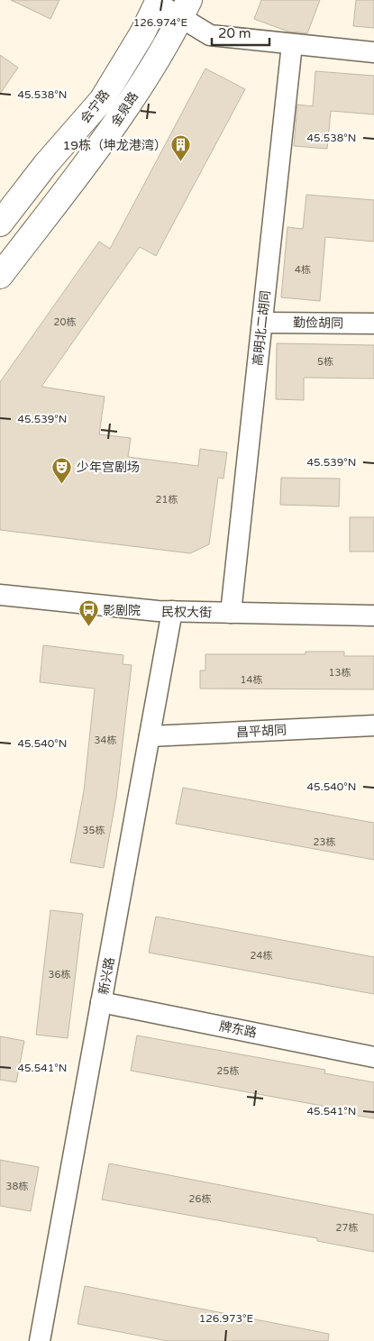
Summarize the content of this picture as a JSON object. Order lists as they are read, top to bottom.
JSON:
{
  "streets": {
    "main road": ["会宁路", "金泉路"],
    "street": [
      "勤俭胡同",
      "高明北二胡同",
      "民权大街",
      "昌平胡同",
      "新兴路",
      "牌东路"
    ]
  },
  "crossings": [
    ["勤俭胡同", "高明北二胡同"],
    ["高明北二胡同", "民权大街"],
    ["民权大街", "新兴路"],
    ["昌平胡同", "新兴路"],
    ["新兴路", "牌东路"]
  ],
  "places": {
    "building": ["19栋（坤龙港湾）"],
    "theatre": ["少年宫剧场"],
    "bus stop": ["影剧院"]
  },
  "house_numbers": [
    "4栋",
    "20栋",
    "5栋",
    "21栋",
    "13栋",
    "14栋",
    "34栋",
    "35栋",
    "23栋",
    "24栋",
    "36栋",
    "25栋",
    "38栋",
    "26栋",
    "27栋"
  ],
  "scale_bar": "20 m",
  "coordinates": [
    "126.974°E",
    "45.538°N",
    "45.539°N",
    "45.540°N",
    "45.541°N",
    "126.973°E"
  ]
}
